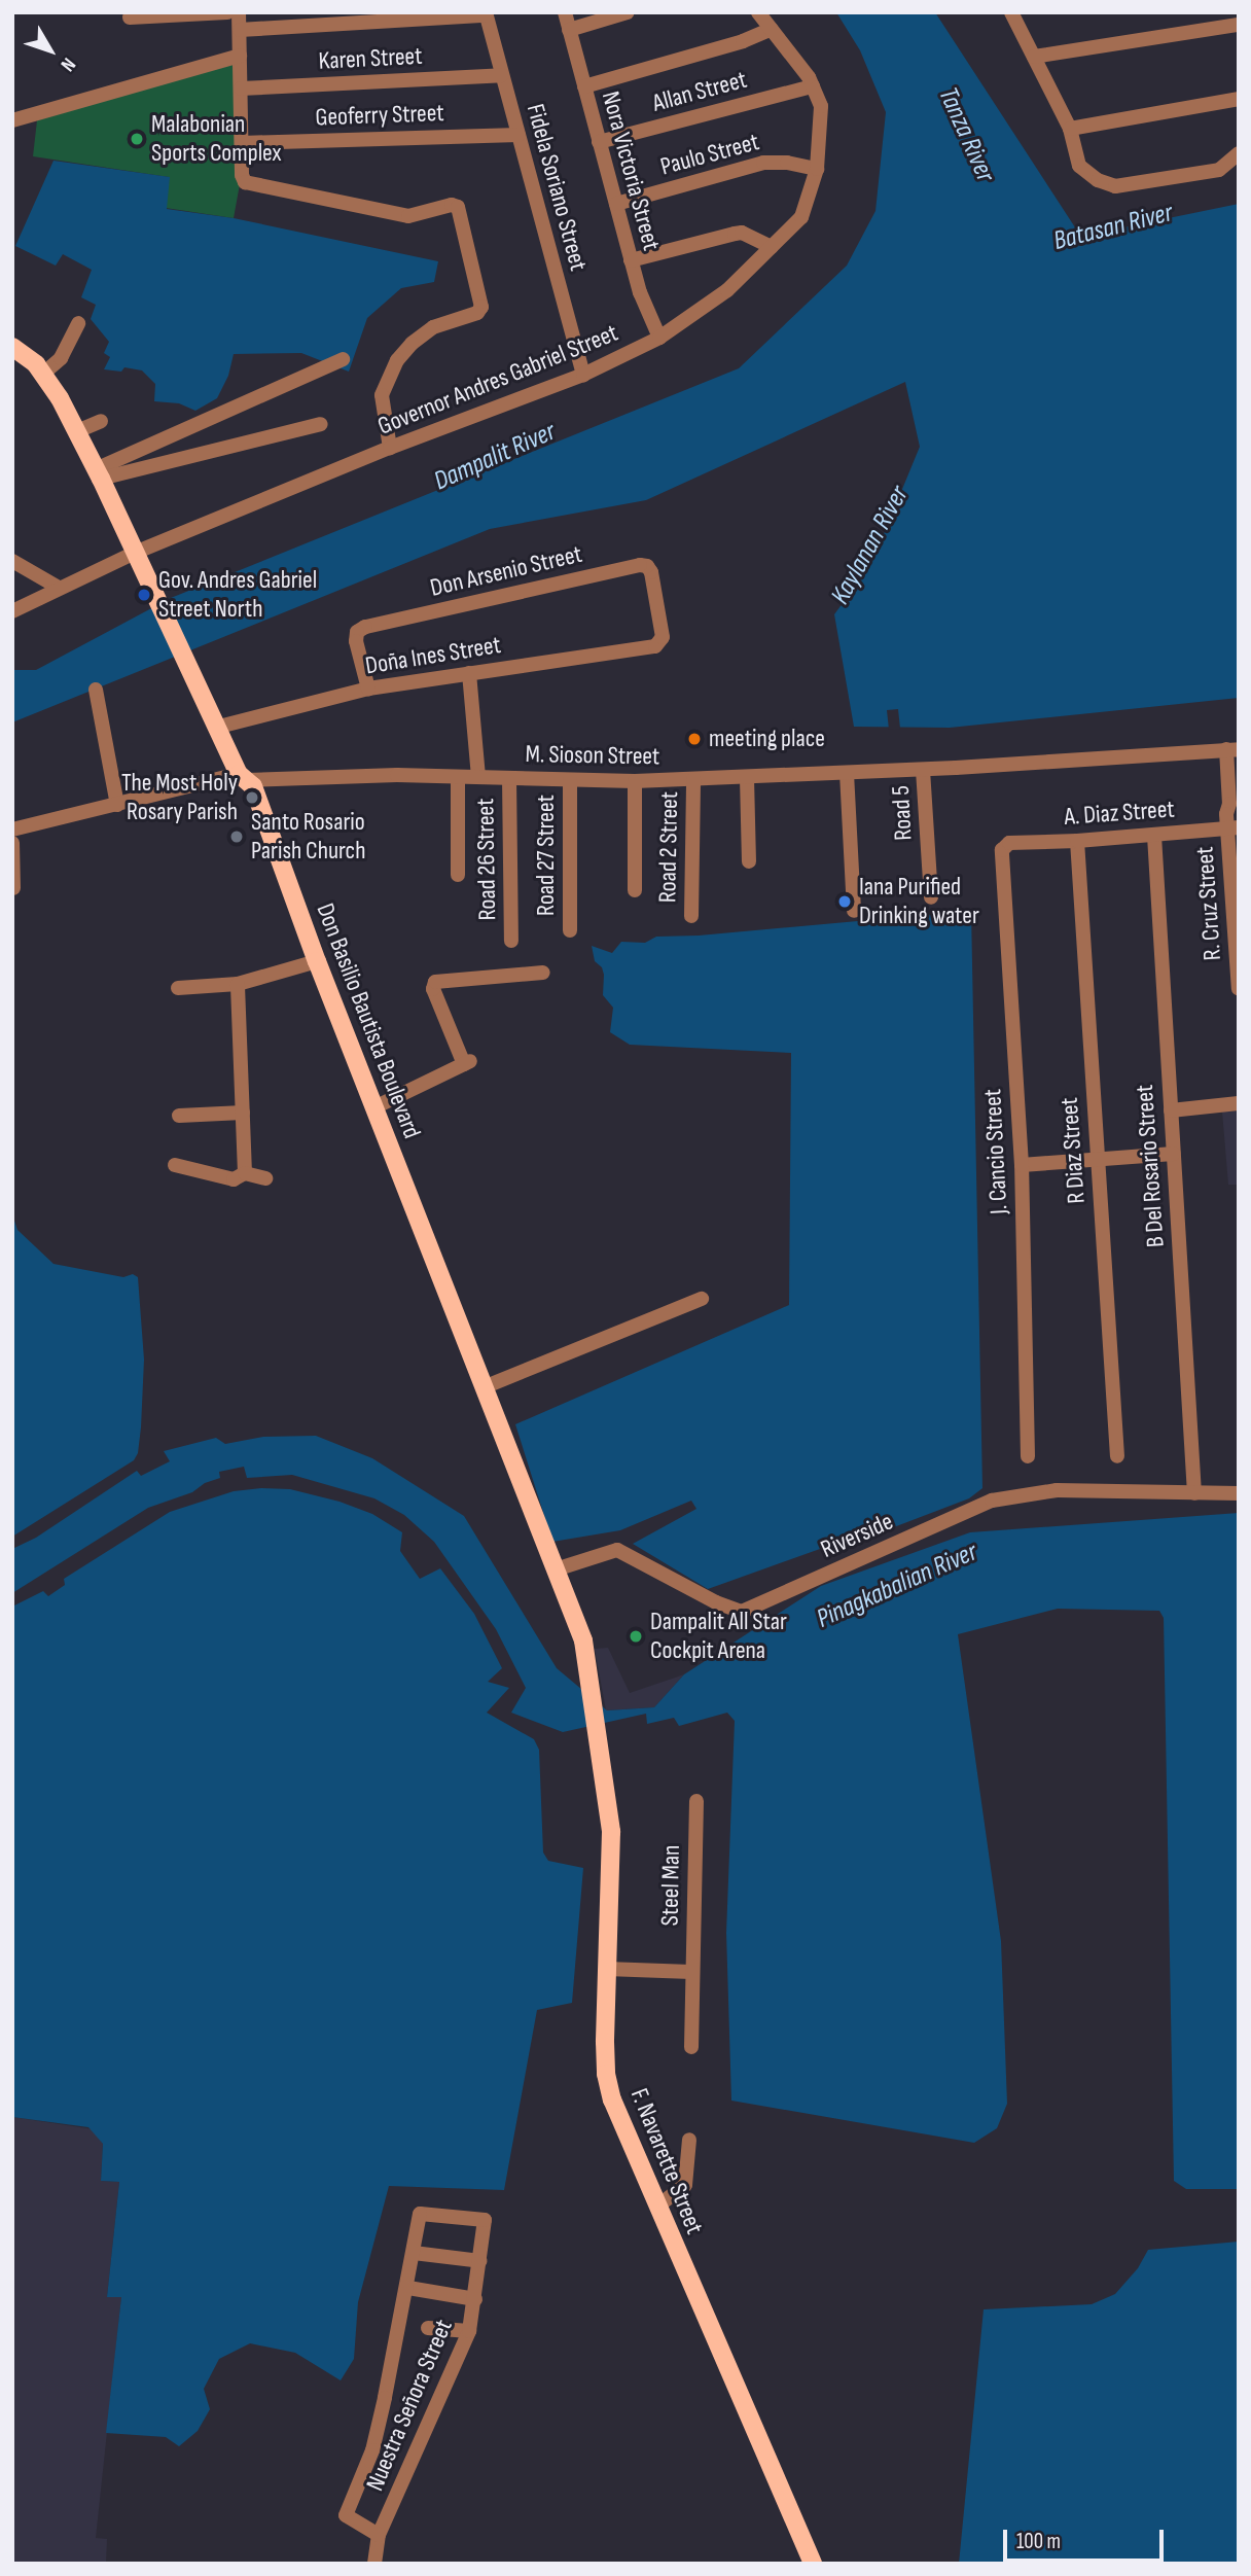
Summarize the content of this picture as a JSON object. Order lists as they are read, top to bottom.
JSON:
{
  "streets": {
    "main road": ["Don Basilio Bautista Boulevard", "F. Navarette Street"],
    "street": [
      "Karen Street",
      "Allan Street",
      "Geoferry Street",
      "Paulo Street",
      "Nora Victoria Street",
      "Fidela Soriano Street",
      "Governor Andres Gabriel Street",
      "Don Arsenio Street",
      "Doña Ines Street",
      "M. Sioson Street",
      "Road 5",
      "A. Diaz Street",
      "Road 2 Street",
      "Road 27 Street",
      "Road 26 Street",
      "R. Cruz Street",
      "R Diaz Street",
      "J. Cancio Street",
      "B Del Rosario Street",
      "Riverside",
      "Steel Man",
      "Nuestra Señora Street"
    ]
  },
  "crossings": [
    ["Karen Street", "Fidela Soriano Street"],
    ["Allan Street", "Nora Victoria Street"],
    ["Allan Street", "Governor Andres Gabriel Street"],
    ["Geoferry Street", "Fidela Soriano Street"],
    ["Paulo Street", "Nora Victoria Street"],
    ["Paulo Street", "Governor Andres Gabriel Street"],
    ["Nora Victoria Street", "Governor Andres Gabriel Street"],
    ["Fidela Soriano Street", "Governor Andres Gabriel Street"],
    ["Governor Andres Gabriel Street", "Don Basilio Bautista Boulevard"],
    ["Don Arsenio Street", "Doña Ines Street"],
    ["Doña Ines Street", "Don Basilio Bautista Boulevard"],
    ["M. Sioson Street", "Road 5"],
    ["M. Sioson Street", "Road 2 Street"],
    ["M. Sioson Street", "Road 27 Street"],
    ["M. Sioson Street", "Road 26 Street"],
    ["M. Sioson Street", "R. Cruz Street"],
    ["M. Sioson Street", "Don Basilio Bautista Boulevard"],
    ["A. Diaz Street", "R. Cruz Street"],
    ["A. Diaz Street", "R Diaz Street"],
    ["A. Diaz Street", "J. Cancio Street"],
    ["A. Diaz Street", "B Del Rosario Street"],
    ["Don Basilio Bautista Boulevard", "Riverside"],
    ["Don Basilio Bautista Boulevard", "F. Navarette Street"],
    ["B Del Rosario Street", "Riverside"]
  ],
  "water": [
    "Tanza River",
    "Batasan River",
    "Dampalit River",
    "Kaylanan River",
    "Pinagkabalian River"
  ],
  "places": [
    "Malabonian Sports Complex",
    "Gov. Andres Gabriel Street North",
    "meeting place",
    "The Most Holy Rosary Parish",
    "Santo Rosario Parish Church",
    "Iana Purified Drinking water",
    "Dampalit All Star Cockpit Arena"
  ],
  "scale_bar": "100 m",
  "north": "bottom right"
}
